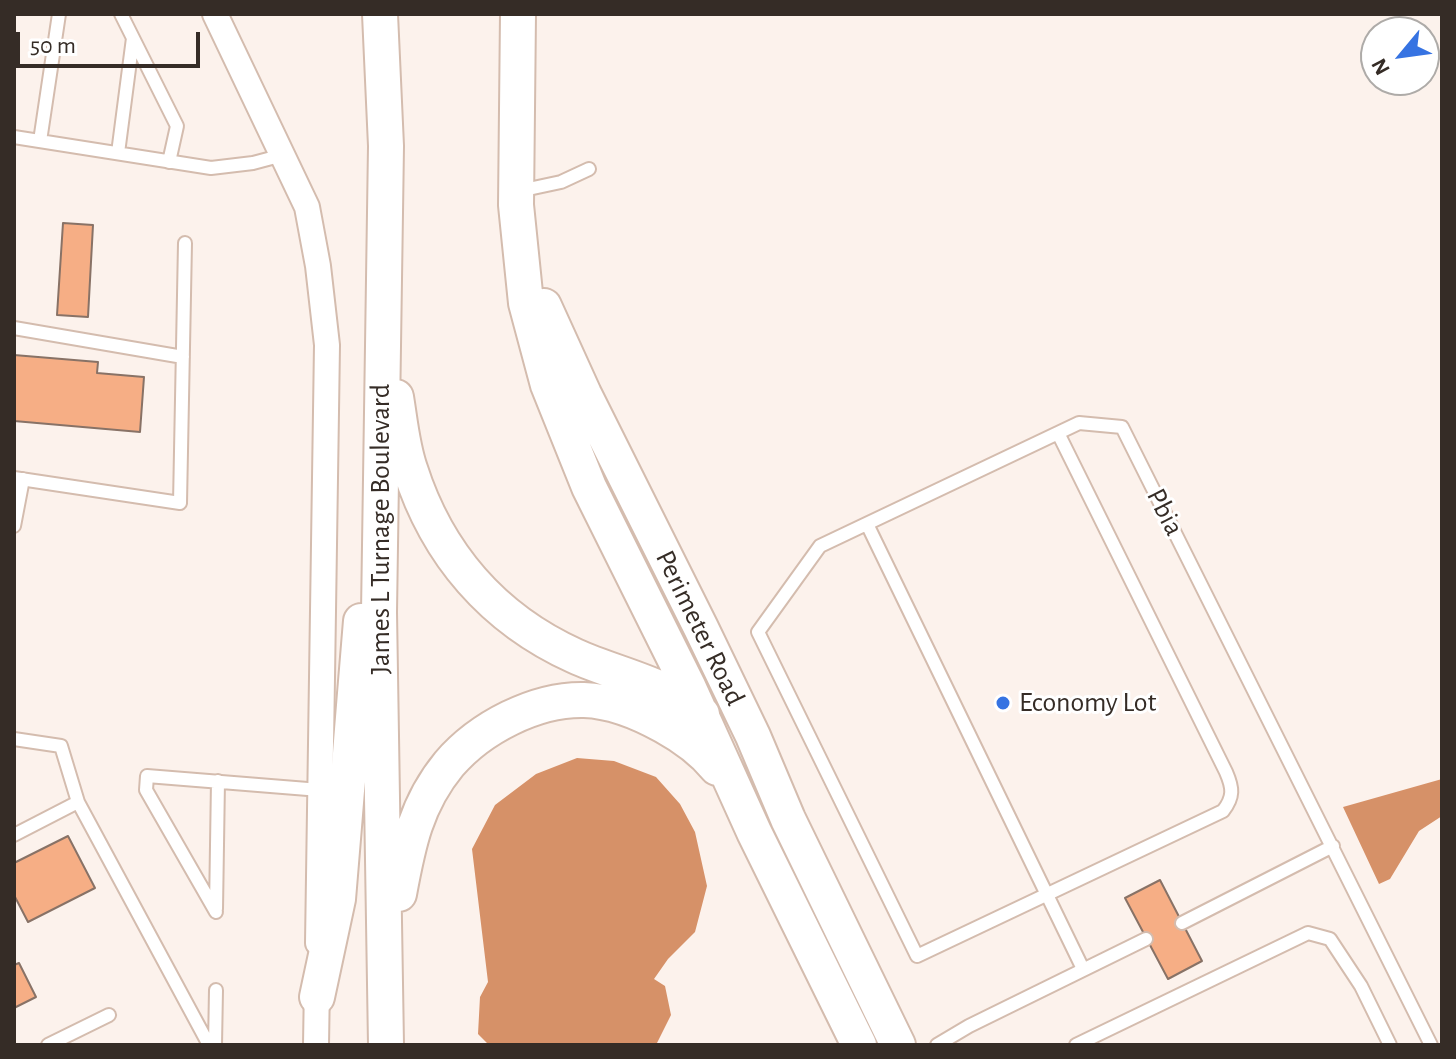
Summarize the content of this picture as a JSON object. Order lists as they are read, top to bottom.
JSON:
{
  "streets": {
    "street": ["James L Turnage Boulevard", "Perimeter Road"],
    "lane": ["Pbia"]
  },
  "places": ["Economy Lot"],
  "scale_bar": "50 m",
  "north": "bottom left"
}
